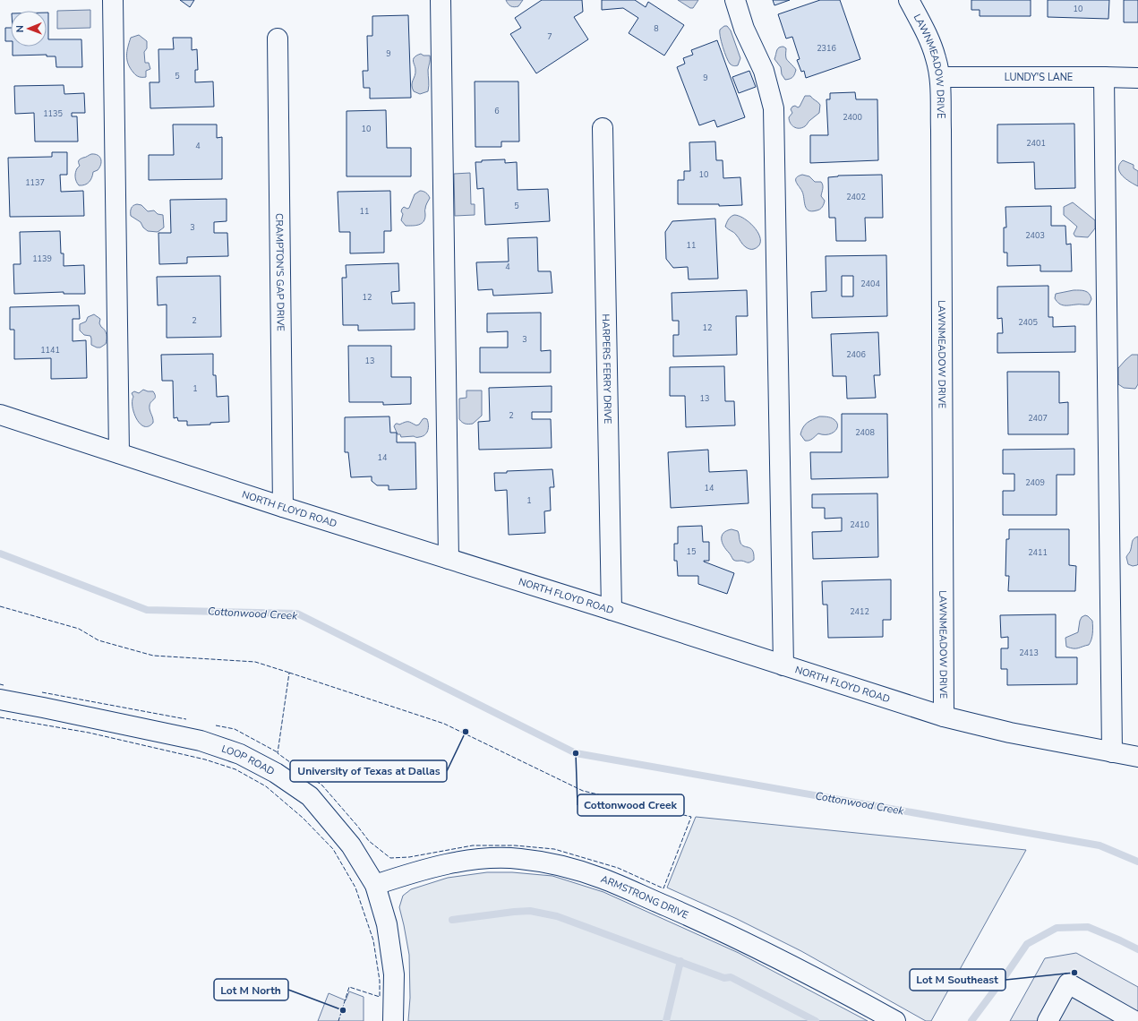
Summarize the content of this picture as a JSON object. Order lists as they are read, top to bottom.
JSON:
{
  "streets": {
    "street": [
      "LAWNMEADOW DRIVE",
      "LUNDY'S LANE",
      "CRAMPTON'S GAP DRIVE",
      "HARPERS FERRY DRIVE",
      "NORTH FLOYD ROAD",
      "LOOP ROAD",
      "ARMSTRONG DRIVE"
    ]
  },
  "crossings": [
    ["LAWNMEADOW DRIVE", "LUNDY'S LANE"],
    ["LAWNMEADOW DRIVE", "NORTH FLOYD ROAD"],
    ["CRAMPTON'S GAP DRIVE", "NORTH FLOYD ROAD"],
    ["HARPERS FERRY DRIVE", "NORTH FLOYD ROAD"],
    ["LOOP ROAD", "ARMSTRONG DRIVE"]
  ],
  "water": ["Cottonwood Creek"],
  "places": [
    "University of Texas at Dallas",
    "Cottonwood Creek",
    "Lot M Southeast",
    "Lot M North"
  ],
  "house_numbers": [
    "10",
    "8",
    "7",
    "2316",
    "9",
    "5",
    "9",
    "6",
    "1135",
    "2400",
    "10",
    "2401",
    "4",
    "10",
    "1137",
    "2402",
    "5",
    "11",
    "3",
    "2403",
    "11",
    "1139",
    "4",
    "2404",
    "12",
    "2",
    "2405",
    "12",
    "3",
    "1141",
    "2406",
    "13",
    "1",
    "13",
    "2",
    "2407",
    "2408",
    "14",
    "2409",
    "14",
    "1",
    "2410",
    "15",
    "2411",
    "2412",
    "2413"
  ],
  "north": "left"
}
